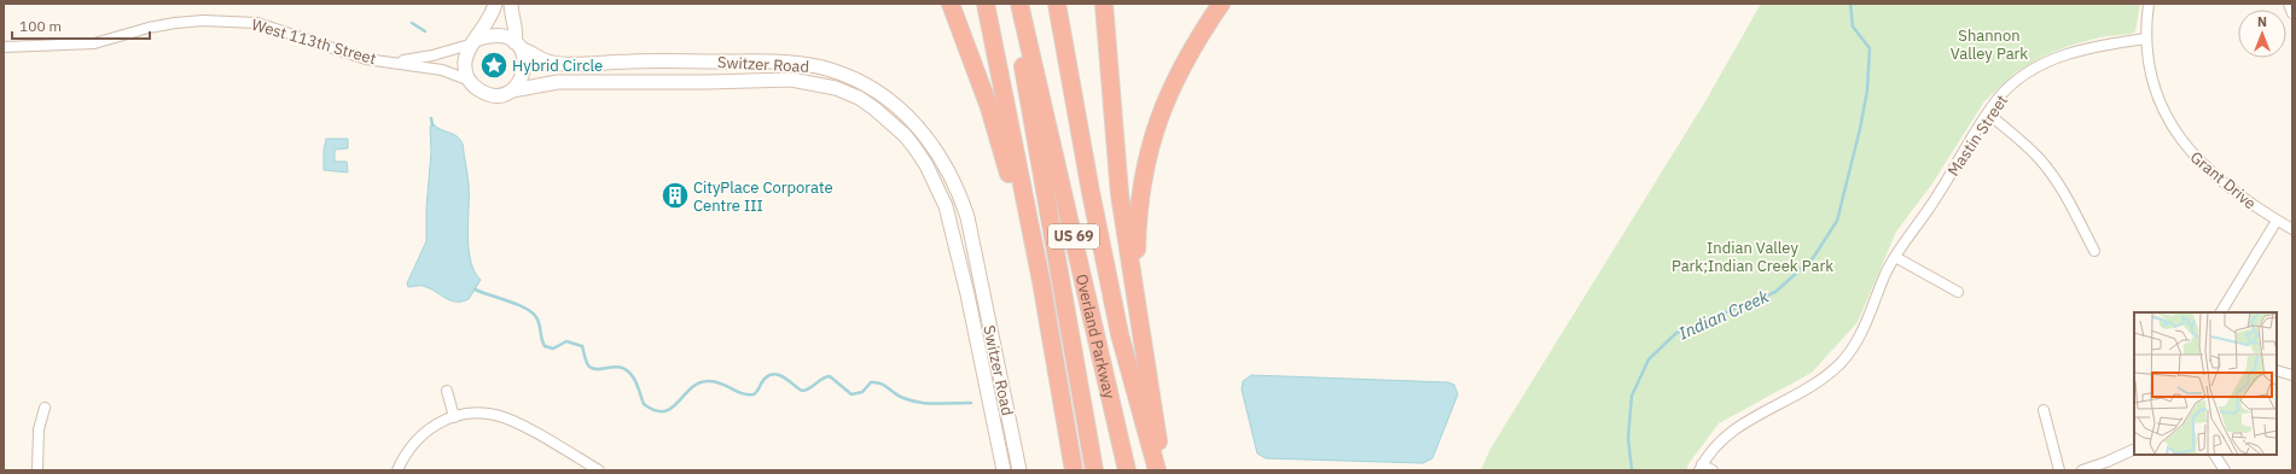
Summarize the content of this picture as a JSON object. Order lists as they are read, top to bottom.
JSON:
{
  "streets": {
    "highway": ["US 69", "Overland Parkway"],
    "main road": ["Switzer Road"],
    "street": ["West 113th Street", "Mastin Street", "Grant Drive"]
  },
  "crossings": [
    ["West 113th Street", "Switzer Road"],
    ["Mastin Street", "Grant Drive"]
  ],
  "water": ["Indian Creek"],
  "parks": ["Shannon Valley Park", "Indian Valley Park;Indian Creek Park"],
  "places": {
    "place": ["Hybrid Circle"],
    "building": ["CityPlace Corporate Centre III"]
  },
  "scale_bar": "100 m",
  "north": "top"
}
